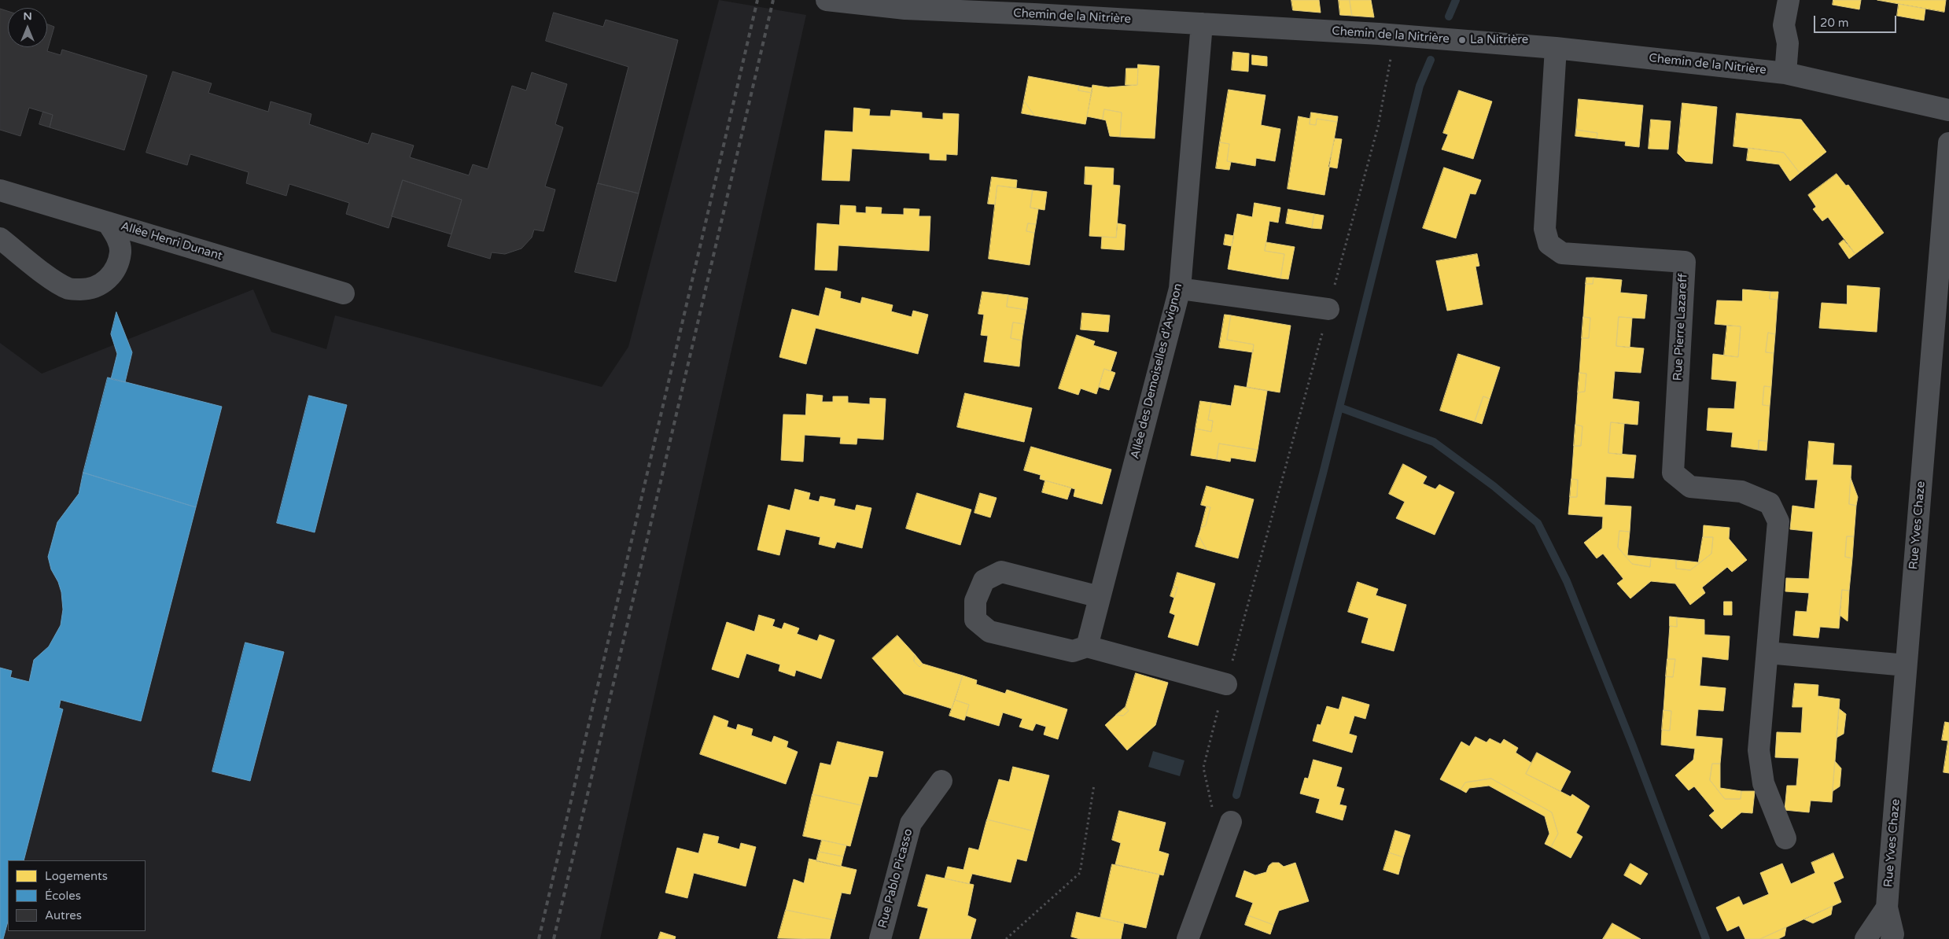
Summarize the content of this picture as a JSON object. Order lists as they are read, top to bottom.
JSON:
{
  "streets": {
    "street": [
      "Chemin de la Nitrière",
      "Allée Henri Dunant",
      "Rue Pierre Lazareff",
      "Allée des Demoiselles d'Avignon",
      "Rue Yves Chaze",
      "Rue Pablo Picasso"
    ]
  },
  "crossings": [
    ["Chemin de la Nitrière", "Rue Pierre Lazareff"],
    ["Chemin de la Nitrière", "Allée des Demoiselles d'Avignon"]
  ],
  "places": ["La Nitrière"],
  "legend": ["Logements", "Écoles", "Autres"],
  "scale_bar": "20 m",
  "north": "top"
}
